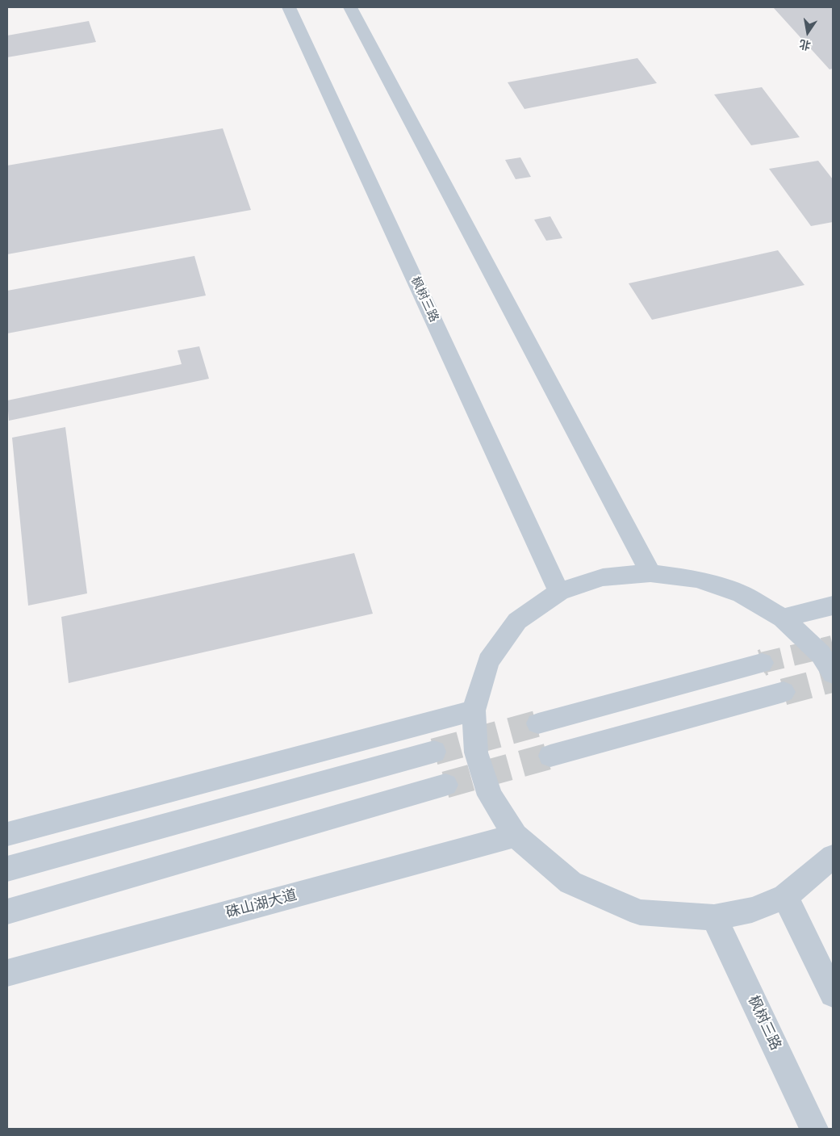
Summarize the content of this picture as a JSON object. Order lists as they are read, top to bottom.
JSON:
{
  "streets": {
    "main road": ["枫树三路", "硃山湖大道"]
  },
  "north": "bottom"
}
